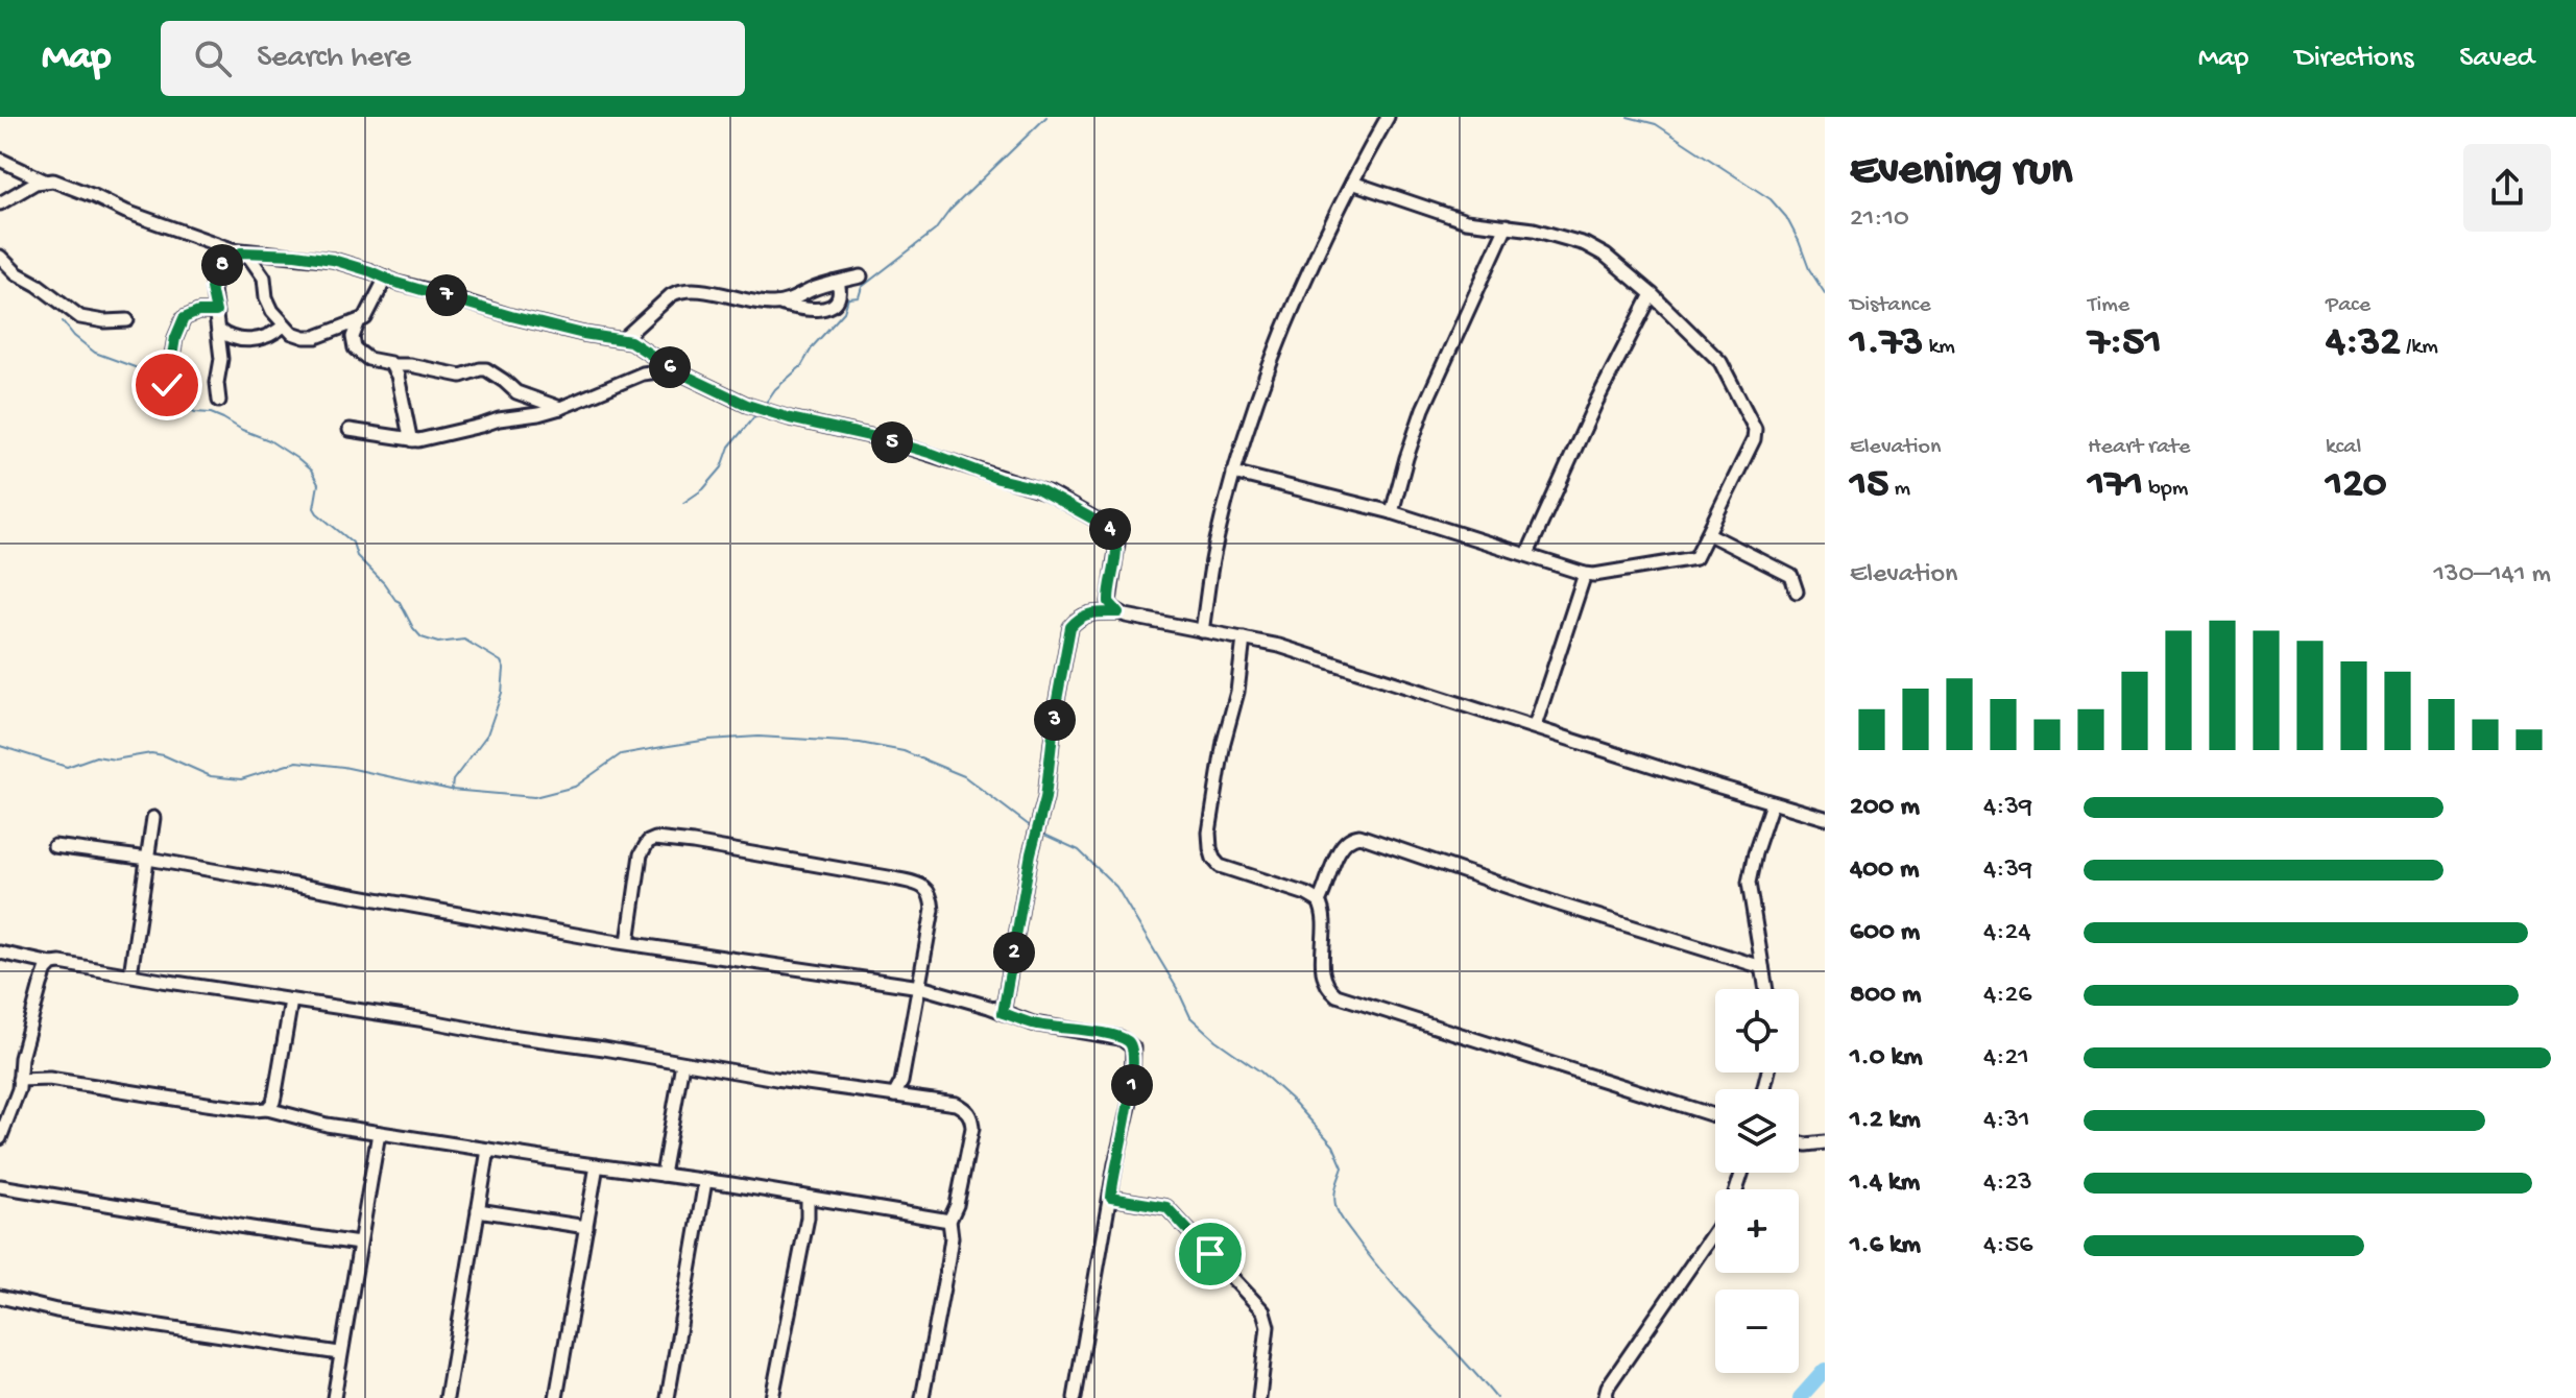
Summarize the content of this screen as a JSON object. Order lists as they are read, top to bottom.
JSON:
{
  "page": {
    "header": "Map",
    "search": "Search here",
    "nav": ["Map", "Directions", "Saved"],
    "heading": ["Evening run", "21:10"],
    "pins": [
      "8",
      "7",
      "6",
      "5",
      "4",
      "3",
      "2",
      "1"
    ],
    "stats": [
      ["Distance", "1.73 km"],
      ["Time", "7:51"],
      ["Pace", "4:32 /km"],
      ["Elevation", "15 m"],
      ["Heart rate", "171 bpm"],
      ["kcal", "120"]
    ],
    "chart": ["Elevation", "130–141 m"],
    "list": [
      {
        "name": "200 m",
        "note": "4:39"
      },
      {
        "name": "400 m",
        "note": "4:39"
      },
      {
        "name": "600 m",
        "note": "4:24"
      },
      {
        "name": "800 m",
        "note": "4:26"
      },
      {
        "name": "1.0 km",
        "note": "4:21"
      },
      {
        "name": "1.2 km",
        "note": "4:31"
      },
      {
        "name": "1.4 km",
        "note": "4:23"
      },
      {
        "name": "1.6 km",
        "note": "4:56"
      }
    ],
    "map_buttons": ["+", "−"]
  }
}
